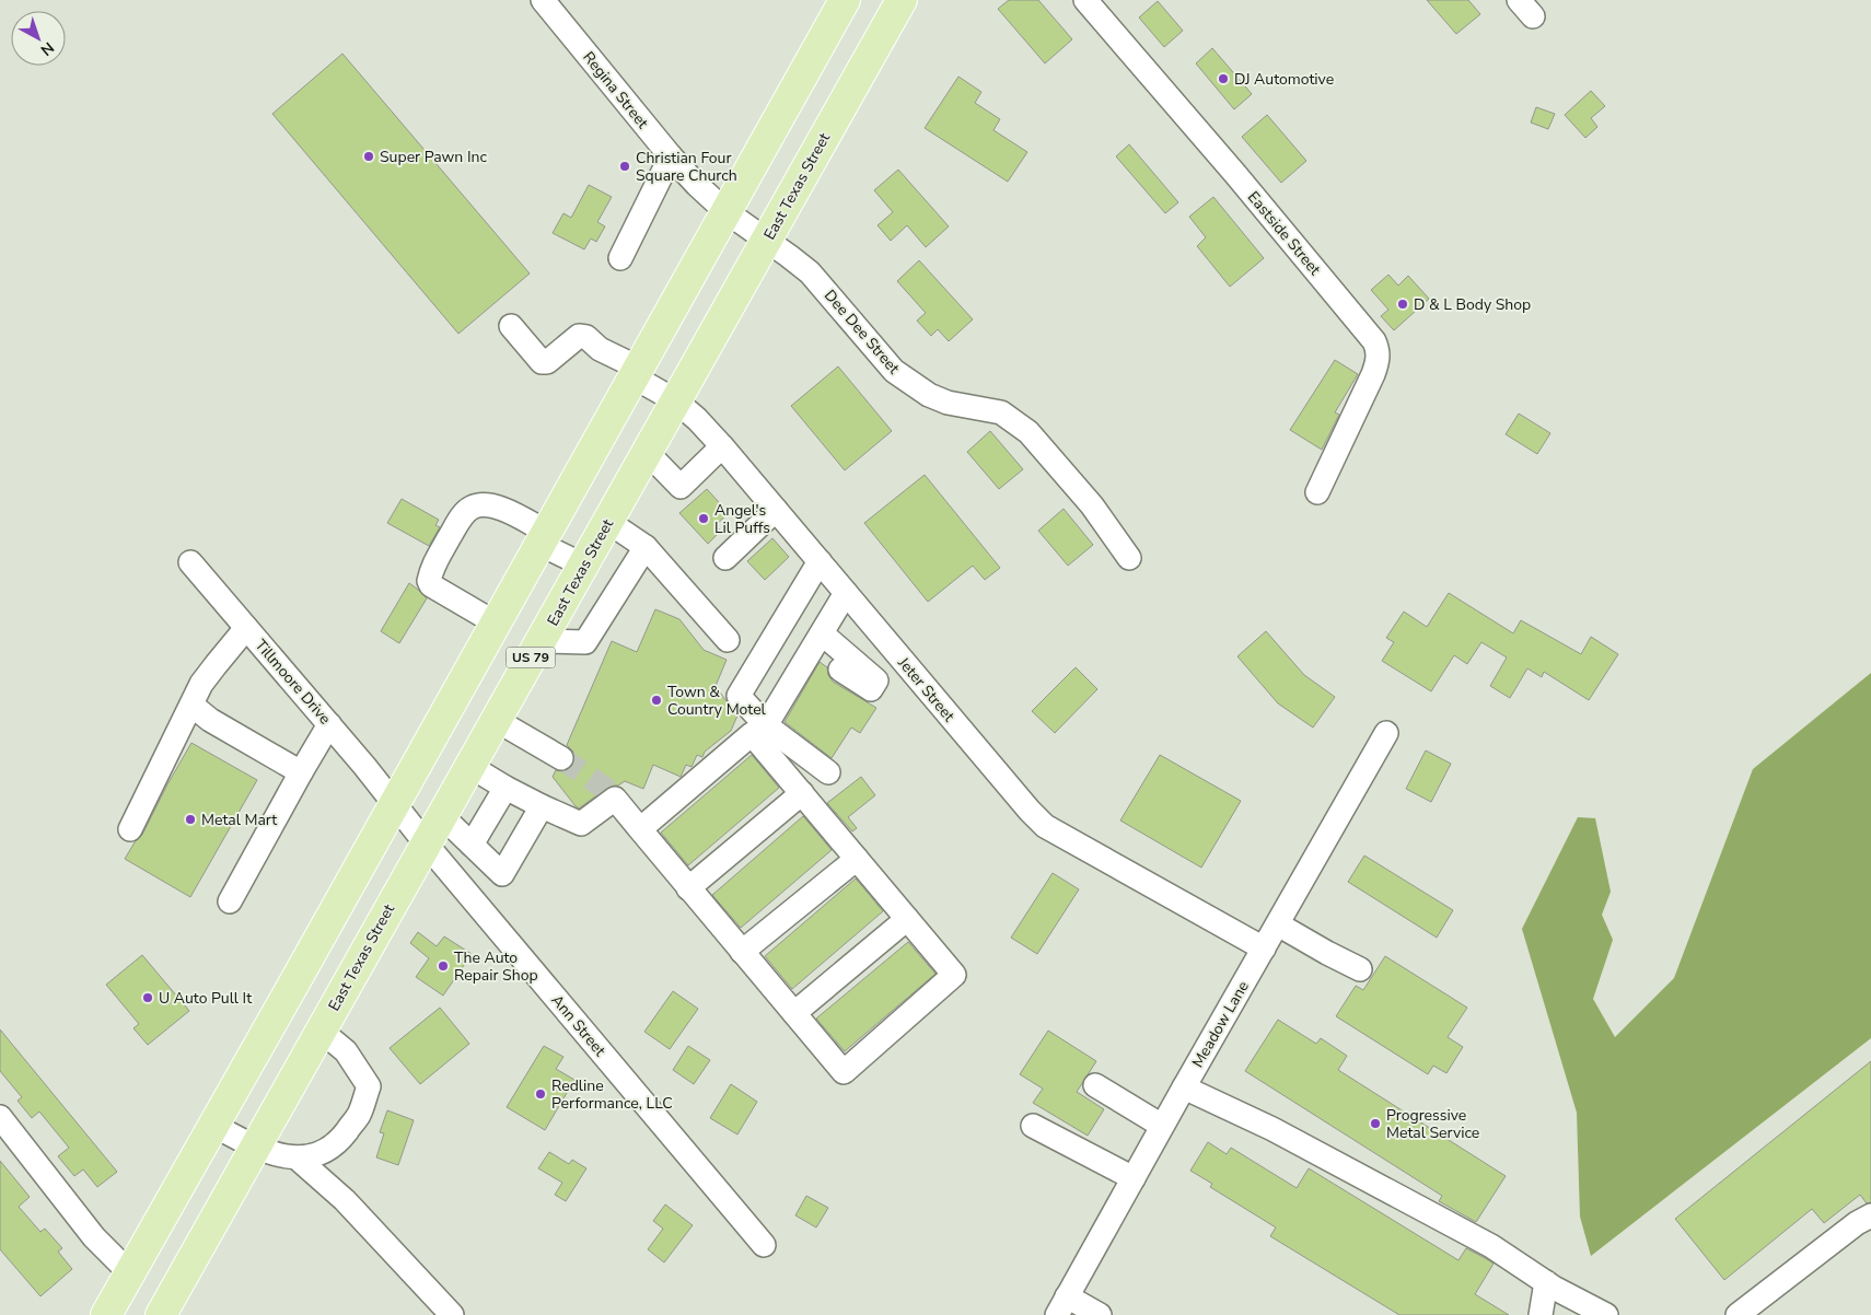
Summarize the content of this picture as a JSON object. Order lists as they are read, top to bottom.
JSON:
{
  "streets": {
    "main road": ["East Texas Street", "US 79"],
    "street": [
      "Regina Street",
      "Eastside Street",
      "Dee Dee Street",
      "Tillmoore Drive",
      "Jeter Street",
      "Meadow Lane",
      "Ann Street"
    ]
  },
  "crossings": [
    ["Regina Street", "East Texas Street"],
    ["Regina Street", "Dee Dee Street"],
    ["Regina Street", "US 79"],
    ["East Texas Street", "Dee Dee Street"],
    ["East Texas Street", "Jeter Street"],
    ["East Texas Street", "Ann Street"],
    ["US 79", "Tillmoore Drive"],
    ["US 79", "Jeter Street"],
    ["US 79", "Ann Street"],
    ["Tillmoore Drive", "Ann Street"],
    ["Jeter Street", "Meadow Lane"]
  ],
  "places": [
    "DJ Automotive",
    "Super Pawn Inc",
    "Christian Four Square Church",
    "D & L Body Shop",
    "Angel's Lil Puffs",
    "Town & Country Motel",
    "Metal Mart",
    "The Auto Repair Shop",
    "U Auto Pull It",
    "Redline Performance, LLC",
    "Progressive Metal Service"
  ],
  "north": "bottom right"
}
